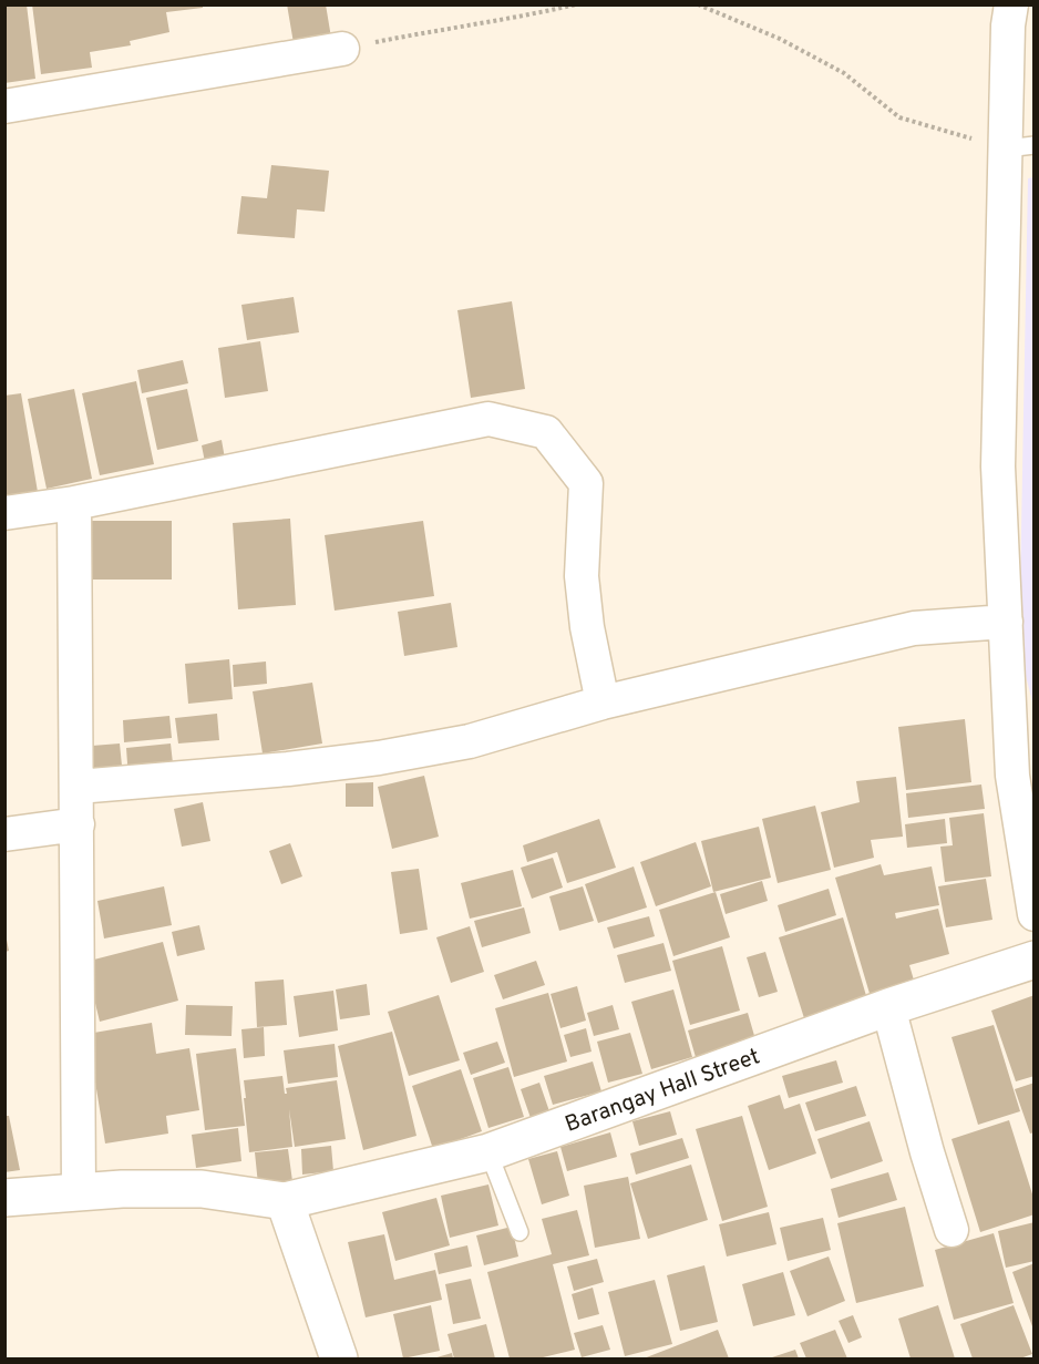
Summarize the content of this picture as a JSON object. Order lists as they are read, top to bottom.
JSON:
{
  "streets": {
    "main road": ["Barangay Hall Street"]
  }
}
